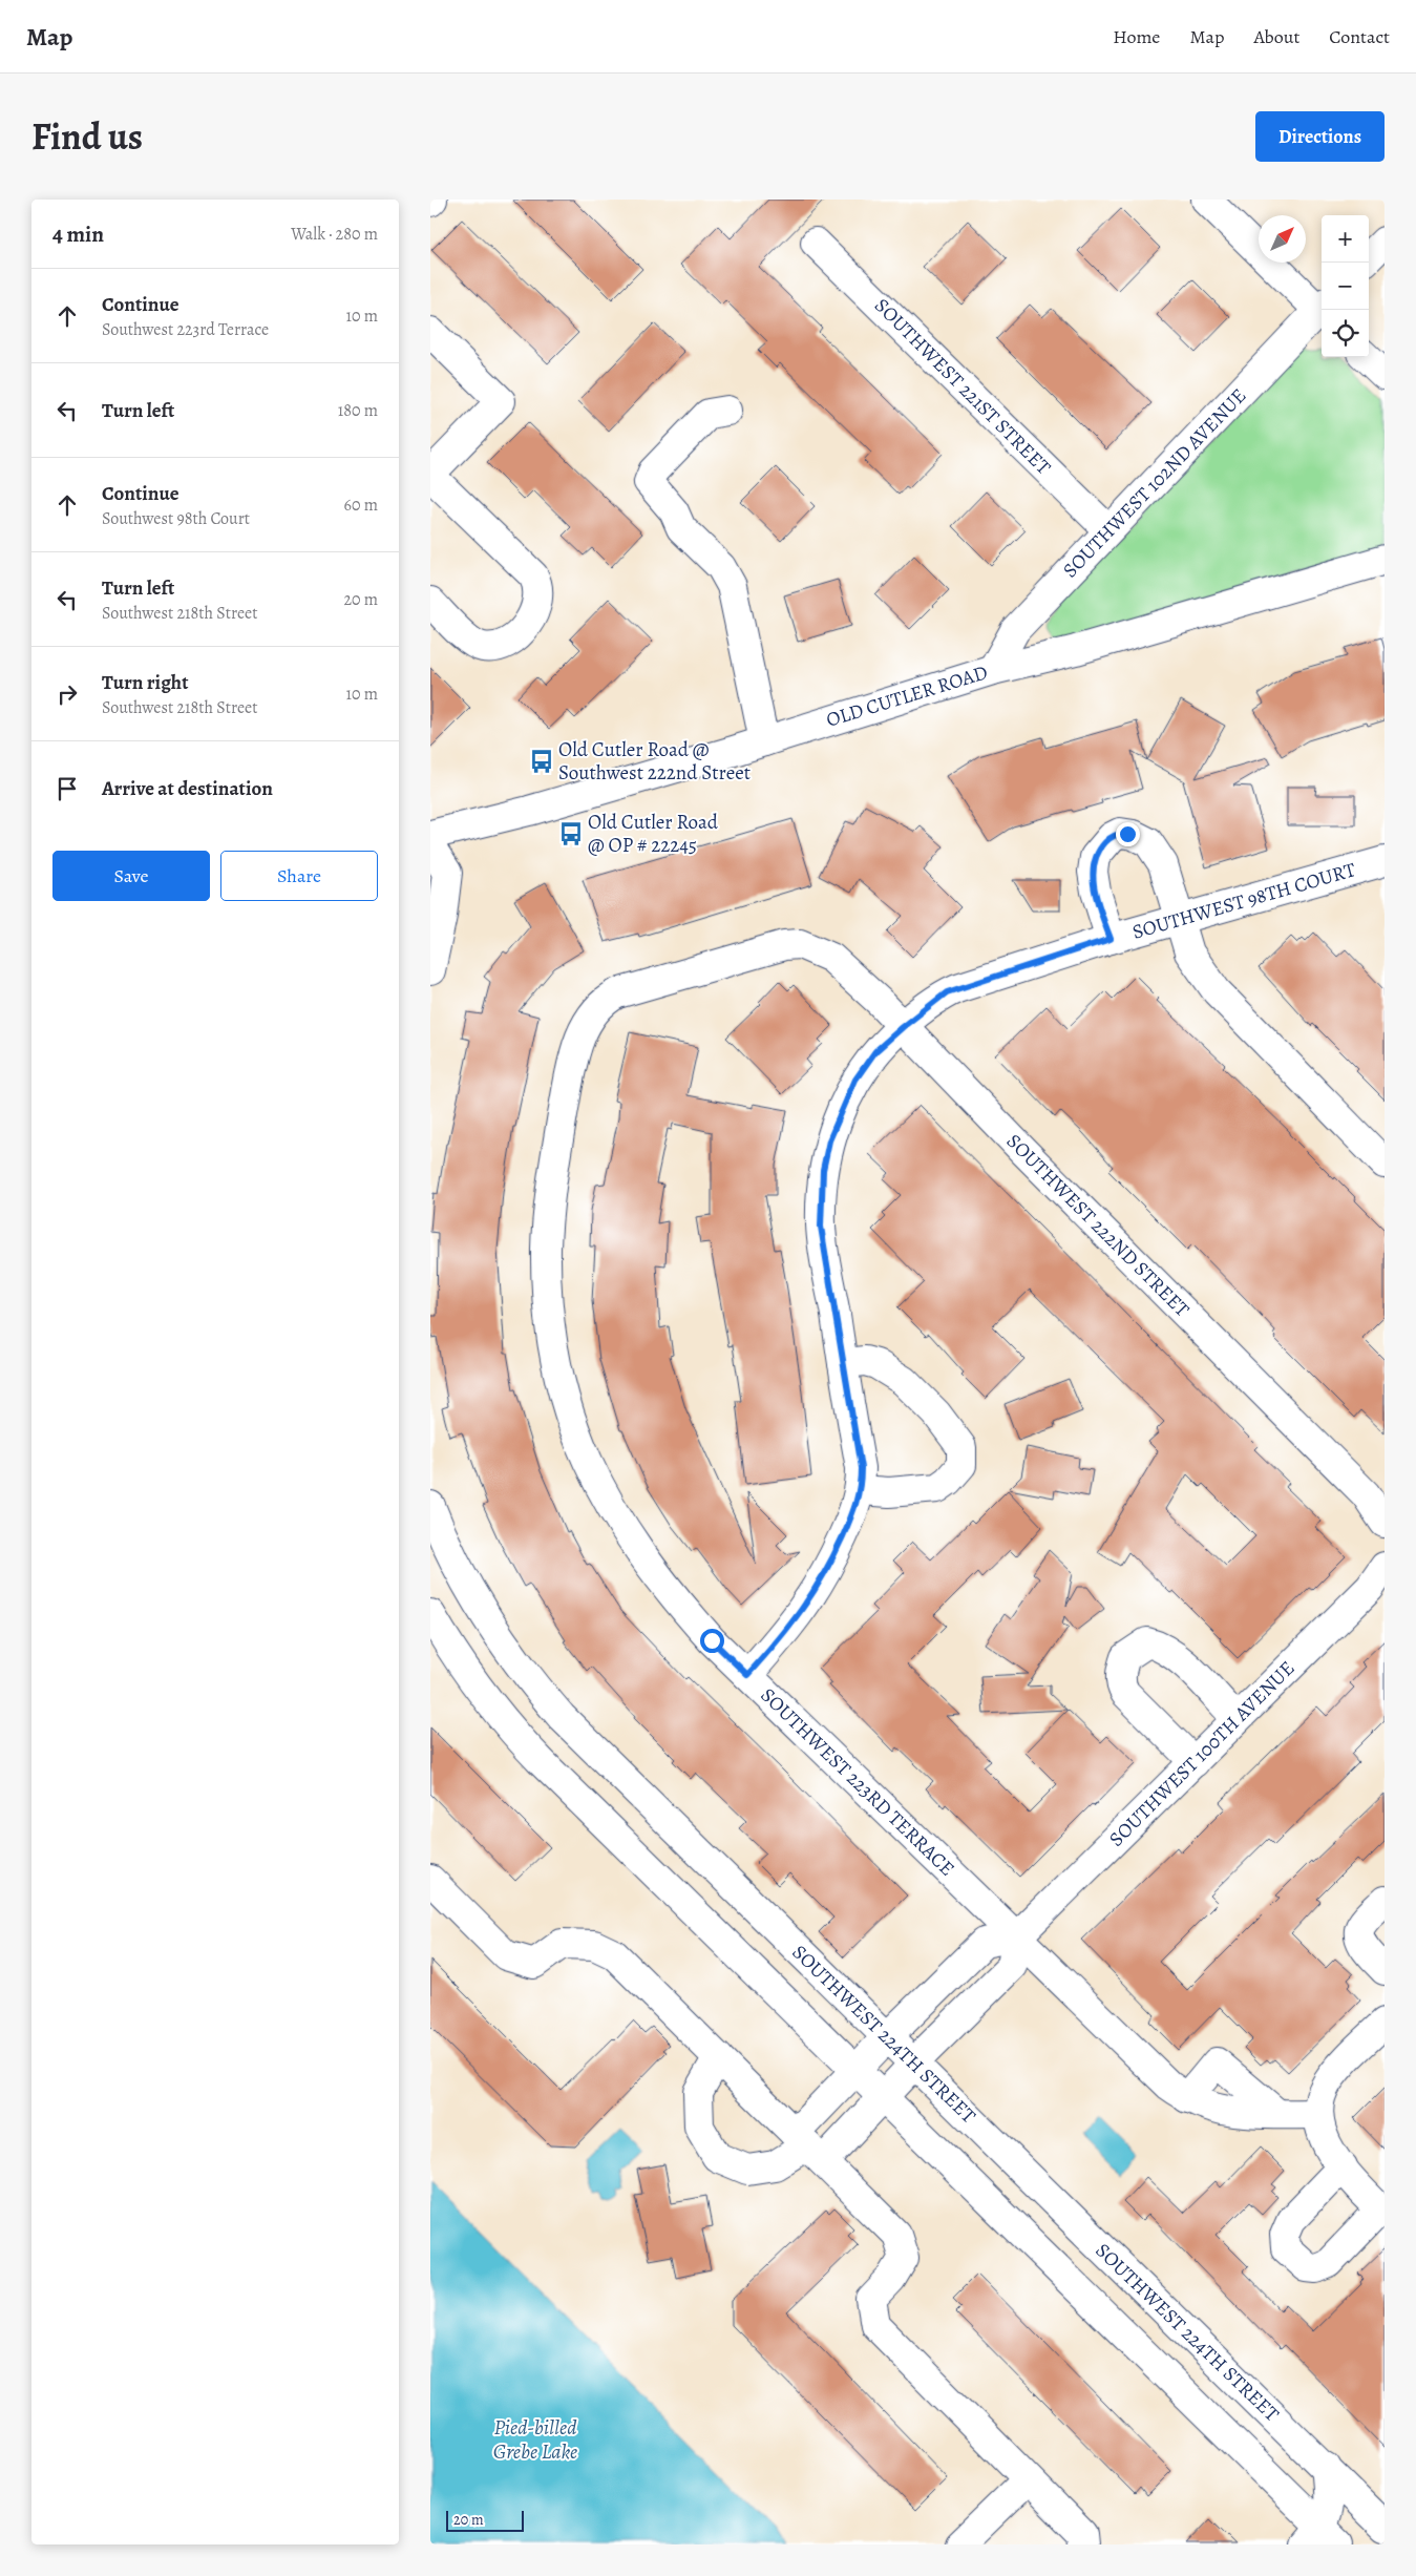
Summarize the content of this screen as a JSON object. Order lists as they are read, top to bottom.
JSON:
{
  "streets": {
    "street": [
      "SOUTHWEST 221ST STREET",
      "SOUTHWEST 102ND AVENUE",
      "OLD CUTLER ROAD",
      "SOUTHWEST 98TH COURT",
      "SOUTHWEST 222ND STREET",
      "SOUTHWEST 100TH AVENUE",
      "SOUTHWEST 223RD TERRACE",
      "SOUTHWEST 224TH STREET"
    ]
  },
  "crossings": [
    ["SOUTHWEST 221ST STREET", "SOUTHWEST 102ND AVENUE"],
    ["SOUTHWEST 102ND AVENUE", "OLD CUTLER ROAD"],
    ["SOUTHWEST 98TH COURT", "SOUTHWEST 222ND STREET"],
    ["SOUTHWEST 98TH COURT", "SOUTHWEST 223RD TERRACE"],
    ["SOUTHWEST 222ND STREET", "SOUTHWEST 223RD TERRACE"],
    ["SOUTHWEST 100TH AVENUE", "SOUTHWEST 223RD TERRACE"]
  ],
  "water": ["Pied-billed Grebe Lake"],
  "places": {
    "bus stop": ["Old Cutler Road @ Southwest 222nd Street", "Old Cutler Road @ OP # 22245"]
  },
  "scale_bar": "20 m",
  "north": "top right",
  "page": {
    "header": "Map",
    "nav": [
      "Home",
      "Map",
      "About",
      "Contact"
    ],
    "title": "Find us",
    "buttons": [
      "Directions",
      ["Save", "Share"]
    ],
    "heading": ["4 min", "Walk · 280 m"],
    "map_buttons": ["+", "−"],
    "list": [
      ["Continue", "Southwest 223rd Terrace", "10 m"],
      ["Turn left", "180 m"],
      ["Continue", "Southwest 98th Court", "60 m"],
      ["Turn left", "Southwest 218th Street", "20 m"],
      ["Turn right", "Southwest 218th Street", "10 m"],
      "Arrive at destination"
    ],
    "scale": "20 m"
  }
}
